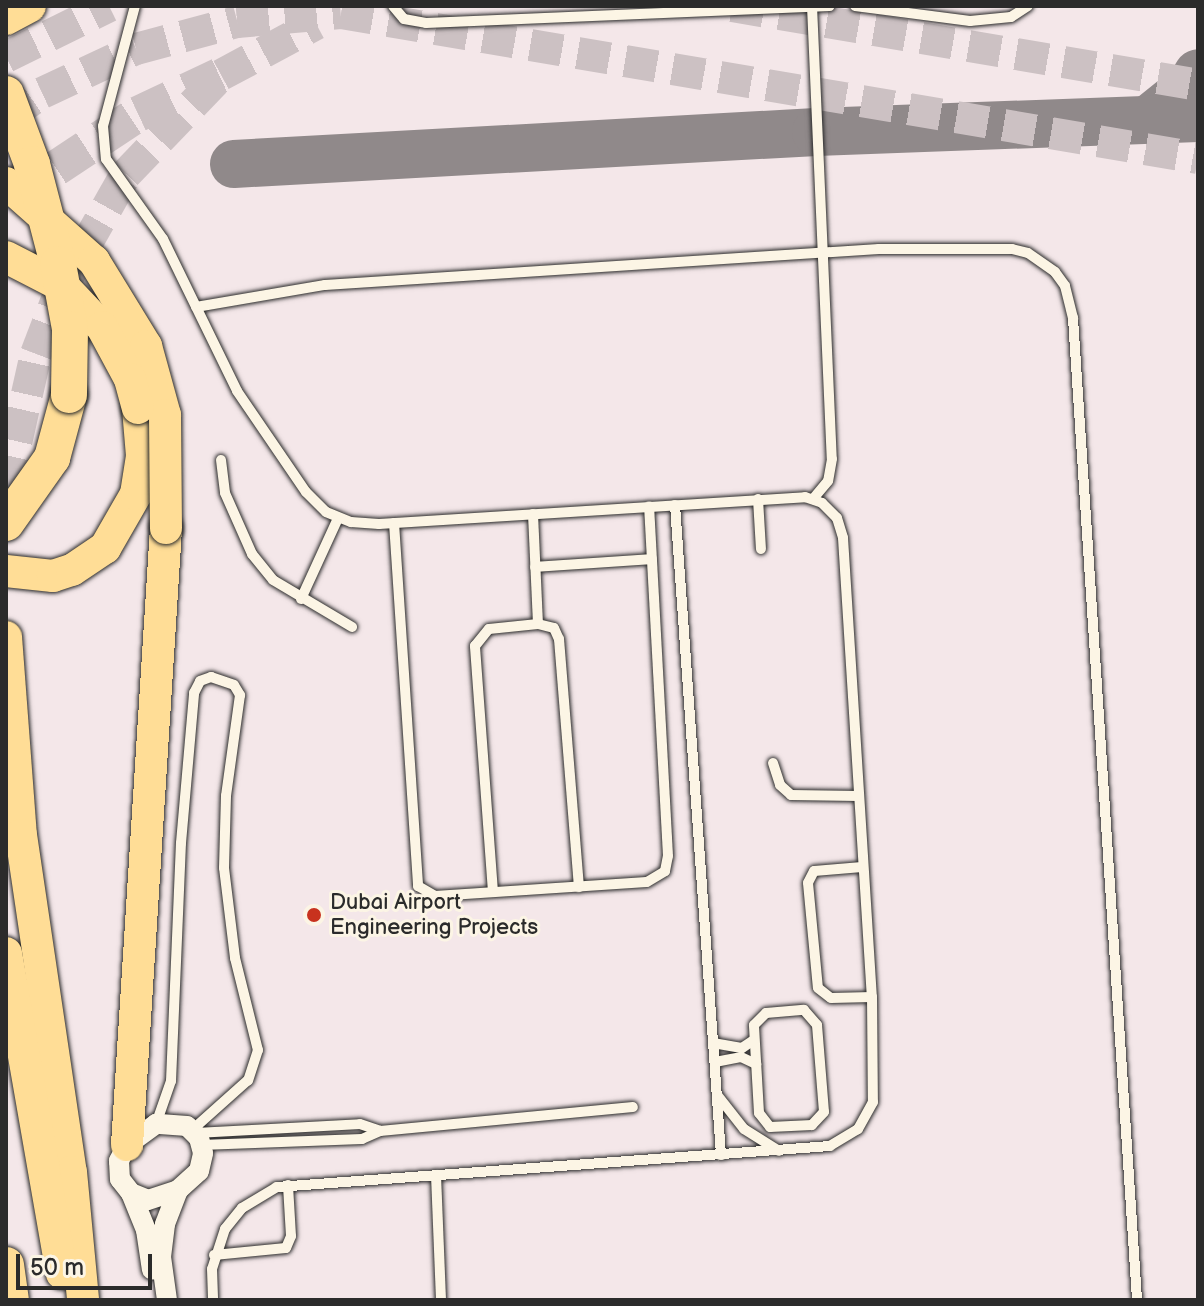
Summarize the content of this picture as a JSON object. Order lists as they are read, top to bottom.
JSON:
{
  "places": ["Dubai Airport Engineering Projects"],
  "scale_bar": "50 m"
}
